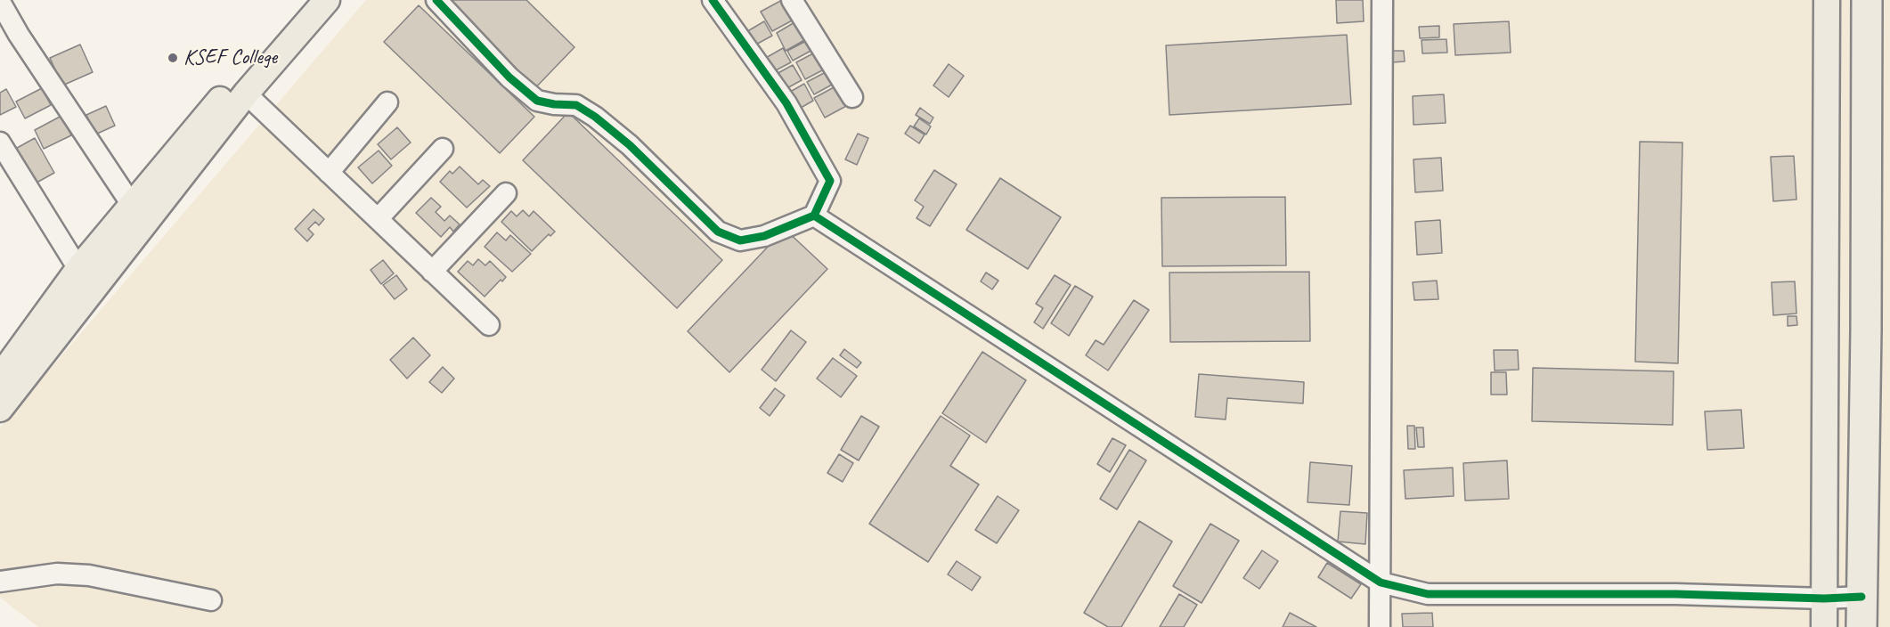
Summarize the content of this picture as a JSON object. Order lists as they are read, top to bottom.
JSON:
{
  "places": ["KSEF College"]
}
